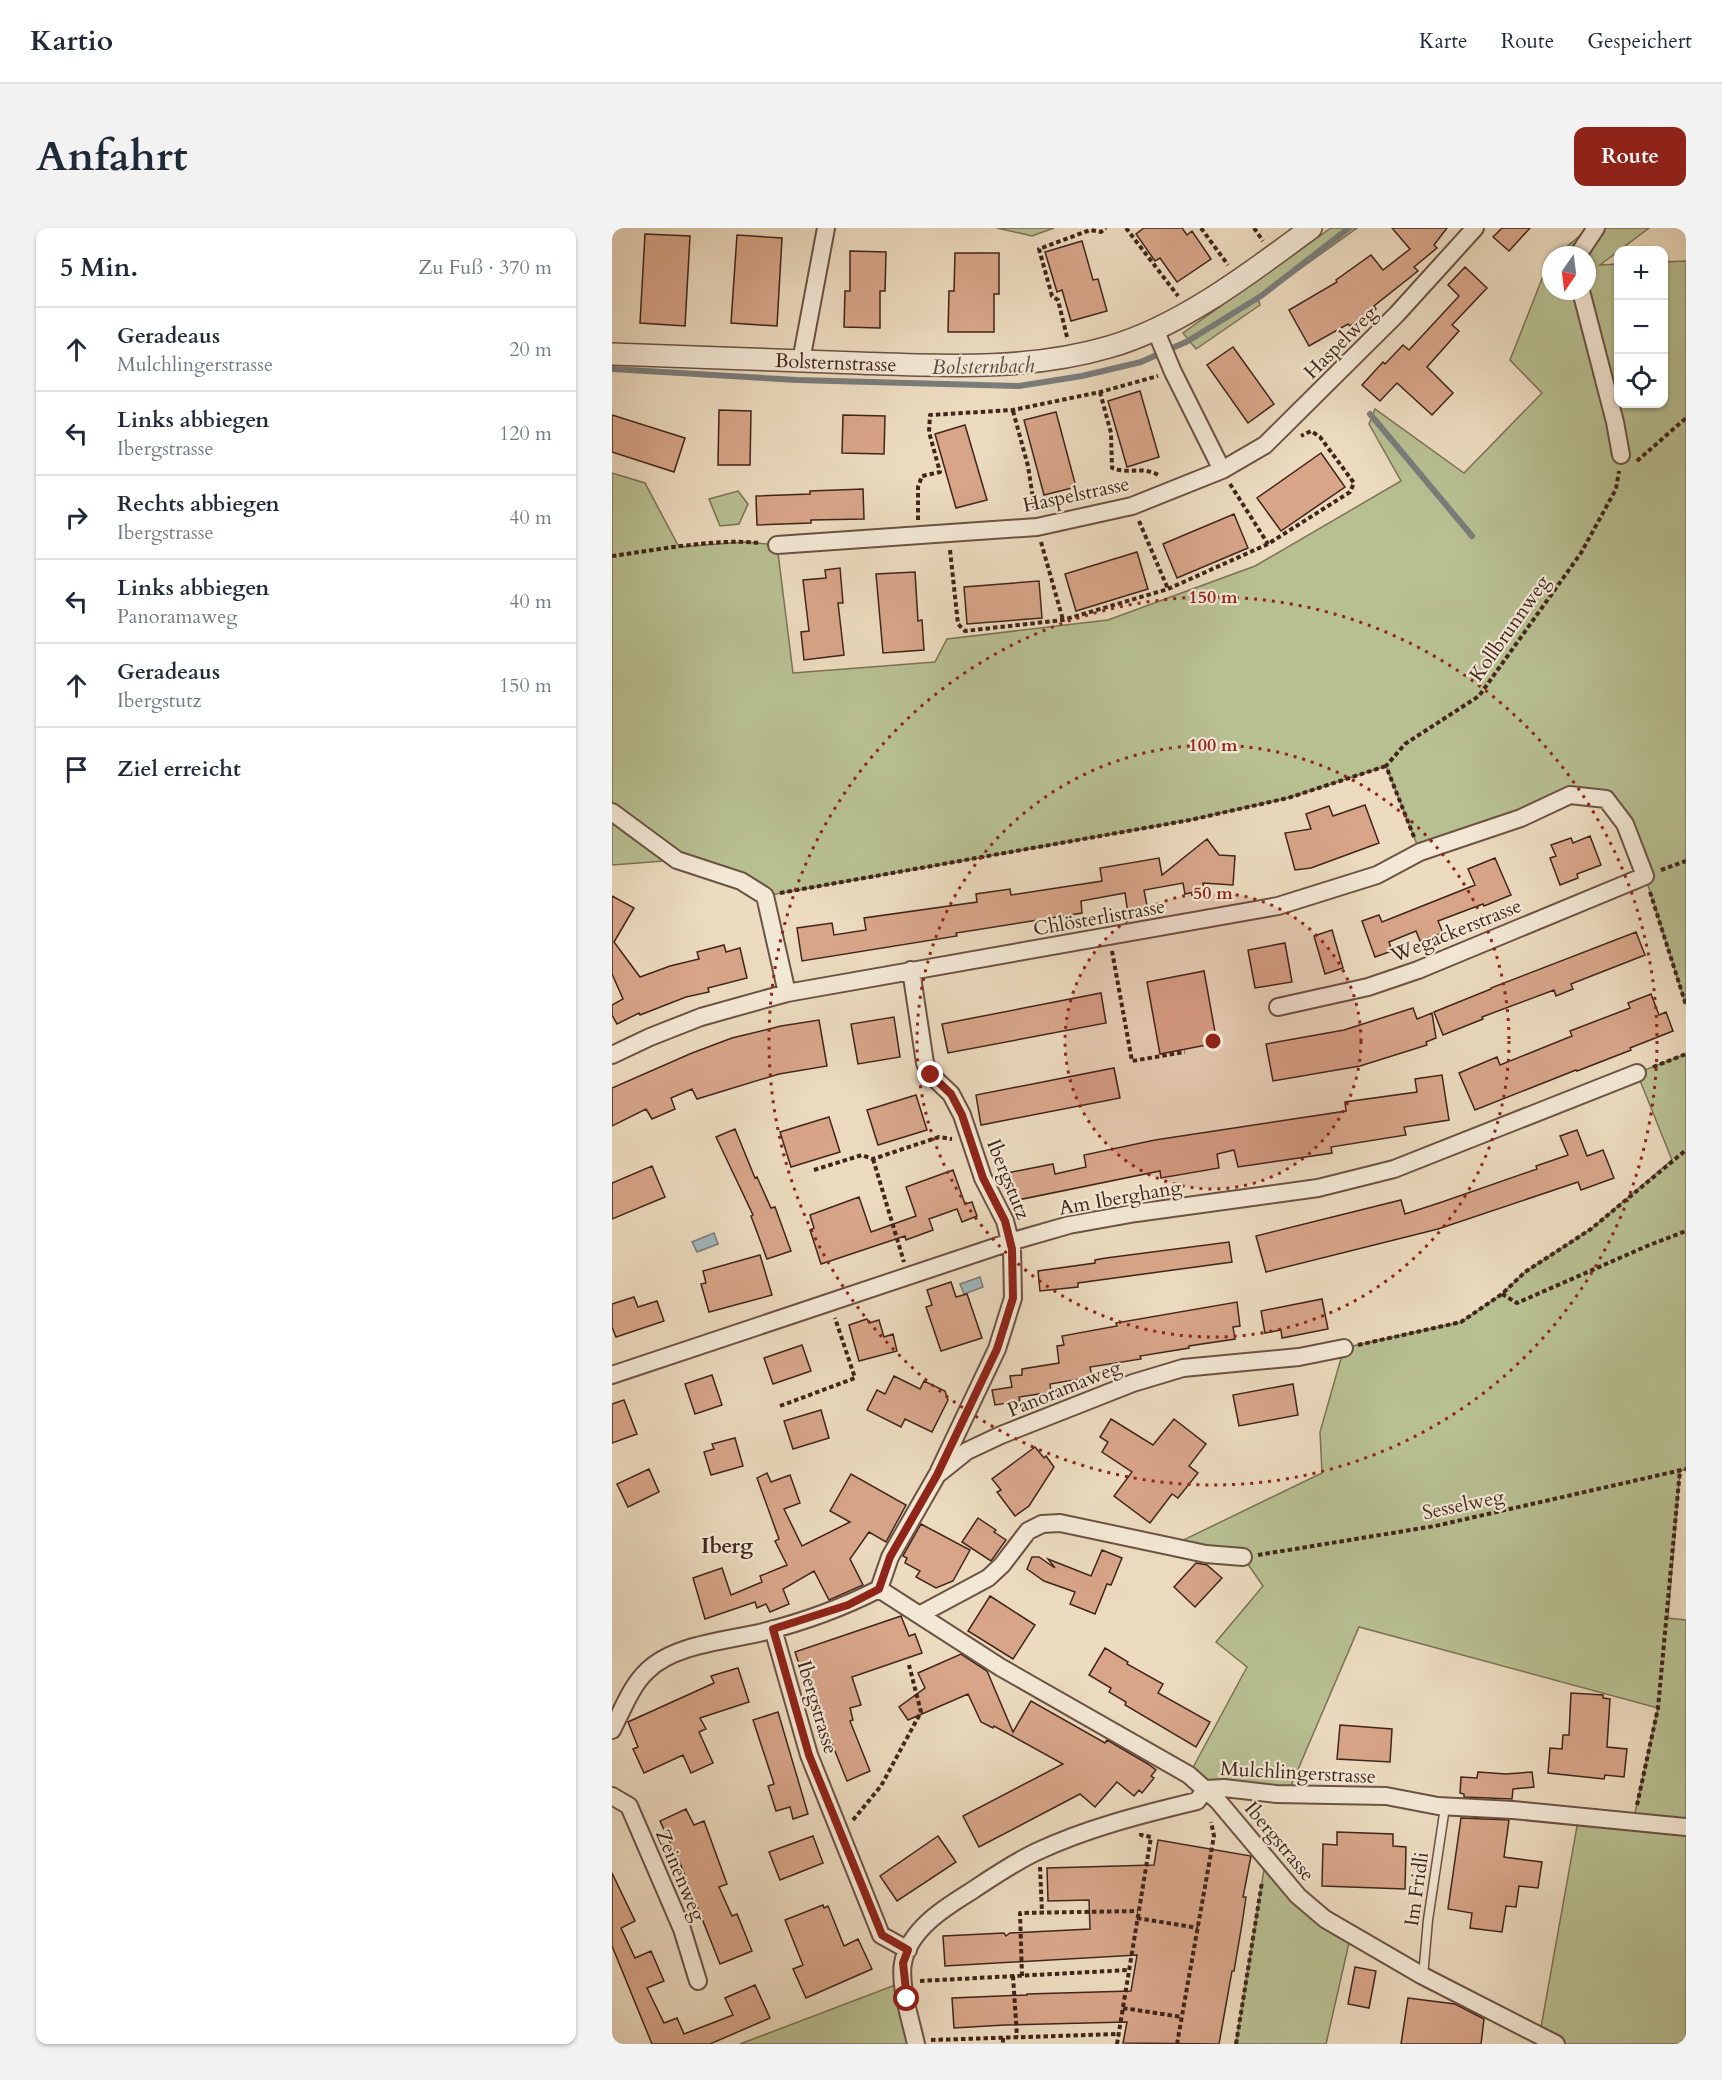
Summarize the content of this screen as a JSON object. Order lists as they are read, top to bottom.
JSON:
{
  "streets": {
    "street": [
      "Haspelweg",
      "Bolsternstrasse",
      "Haspelstrasse",
      "Chlösterlistrasse",
      "Wegackerstrasse",
      "Ibergstutz",
      "Am Iberghang",
      "Panoramaweg",
      "Ibergstrasse",
      "Mulchlingerstrasse",
      "Zeinenweg"
    ],
    "lane": ["Im Fridli"],
    "path": ["Kollbrunnweg", "Sesselweg"]
  },
  "crossings": [
    ["Haspelweg", "Haspelstrasse"],
    ["Chlösterlistrasse", "Wegackerstrasse"],
    ["Chlösterlistrasse", "Ibergstutz"],
    ["Ibergstutz", "Am Iberghang"],
    ["Ibergstutz", "Panoramaweg"],
    ["Panoramaweg", "Ibergstrasse"],
    ["Ibergstrasse", "Mulchlingerstrasse"],
    ["Ibergstrasse", "Im Fridli"],
    ["Mulchlingerstrasse", "Im Fridli"]
  ],
  "districts": ["Iberg"],
  "water": ["Bolsternbach"],
  "north": "bottom",
  "page": {
    "header": "Kartio",
    "nav": ["Karte", "Route", "Gespeichert"],
    "buttons": "Route",
    "title": "Anfahrt",
    "heading": ["5 Min.", "Zu Fuß · 370 m"],
    "map_buttons": ["+", "−"],
    "list": [
      ["Geradeaus", "Mulchlingerstrasse", "20 m"],
      ["Links abbiegen", "Ibergstrasse", "120 m"],
      ["Rechts abbiegen", "Ibergstrasse", "40 m"],
      ["Links abbiegen", "Panoramaweg", "40 m"],
      ["Geradeaus", "Ibergstutz", "150 m"],
      "Ziel erreicht"
    ]
  },
  "rings": ["150 m", "100 m", "50 m"]
}
